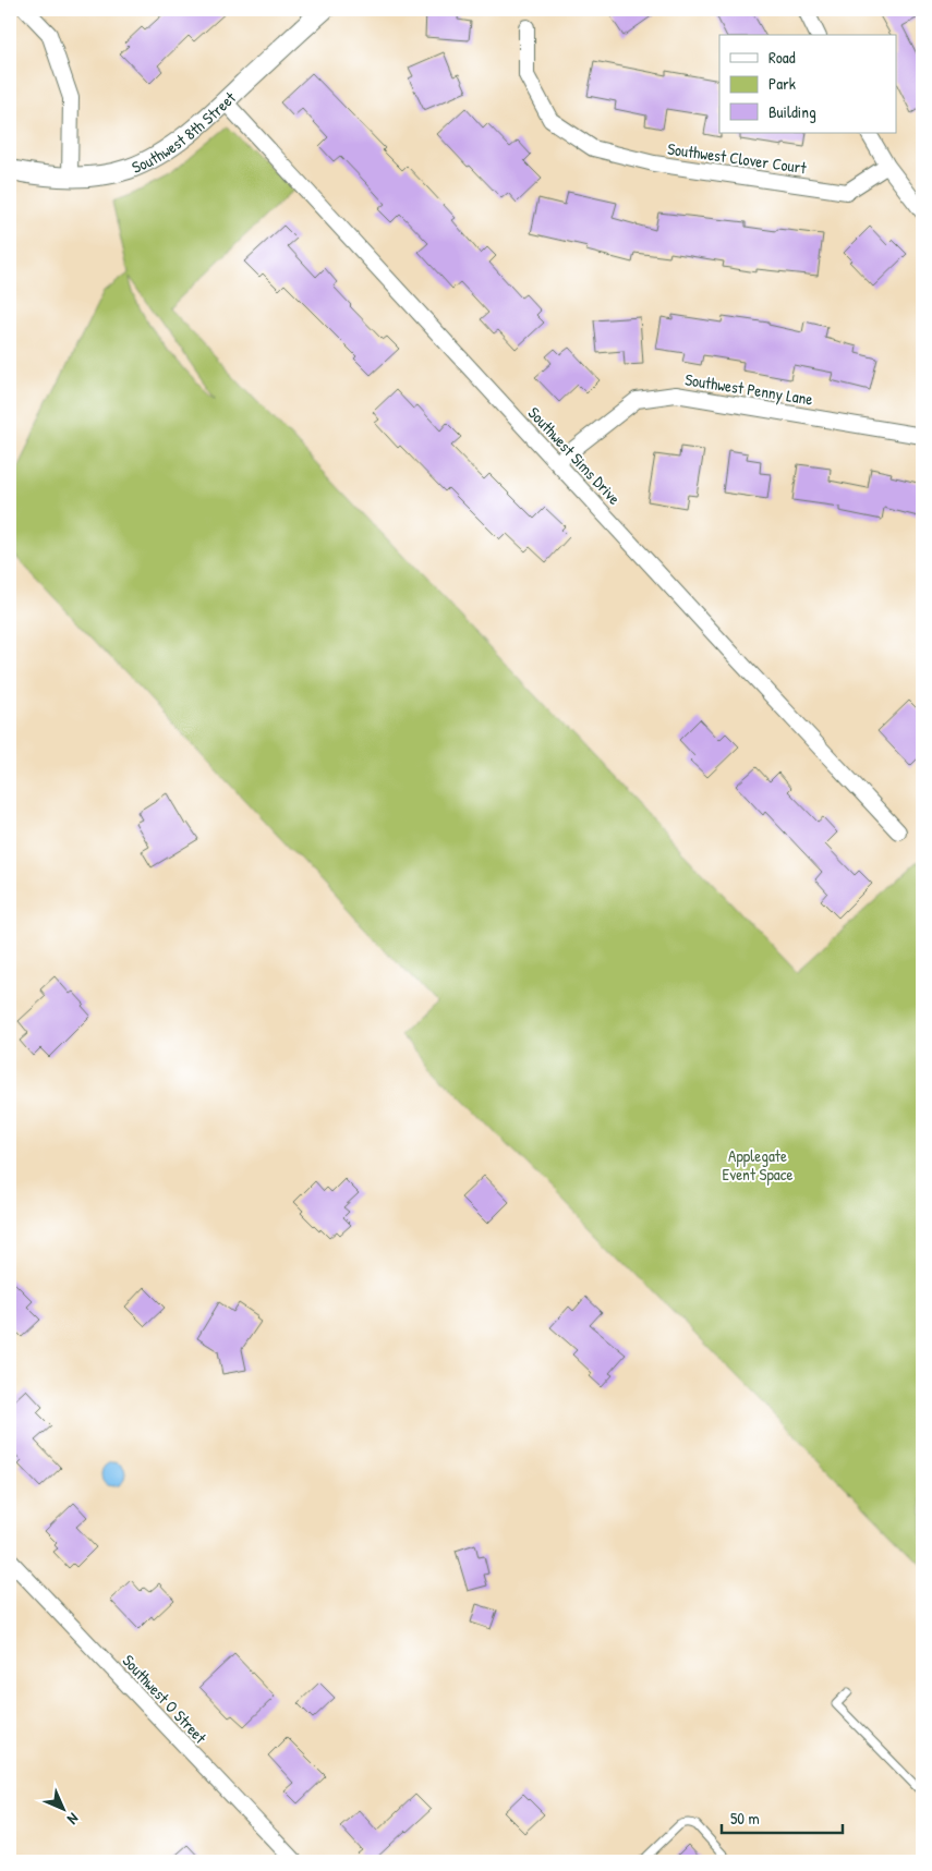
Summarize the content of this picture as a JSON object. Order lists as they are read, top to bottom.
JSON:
{
  "streets": {
    "street": [
      "Southwest 8th Street",
      "Southwest Clover Court",
      "Southwest Penny Lane",
      "Southwest Sims Drive",
      "Southwest O Street"
    ]
  },
  "crossings": [
    ["Southwest 8th Street", "Southwest Sims Drive"],
    ["Southwest Penny Lane", "Southwest Sims Drive"]
  ],
  "parks": ["Applegate Event Space"],
  "legend": ["Road", "Park", "Building"],
  "scale_bar": "50 m",
  "north": "bottom right"
}
